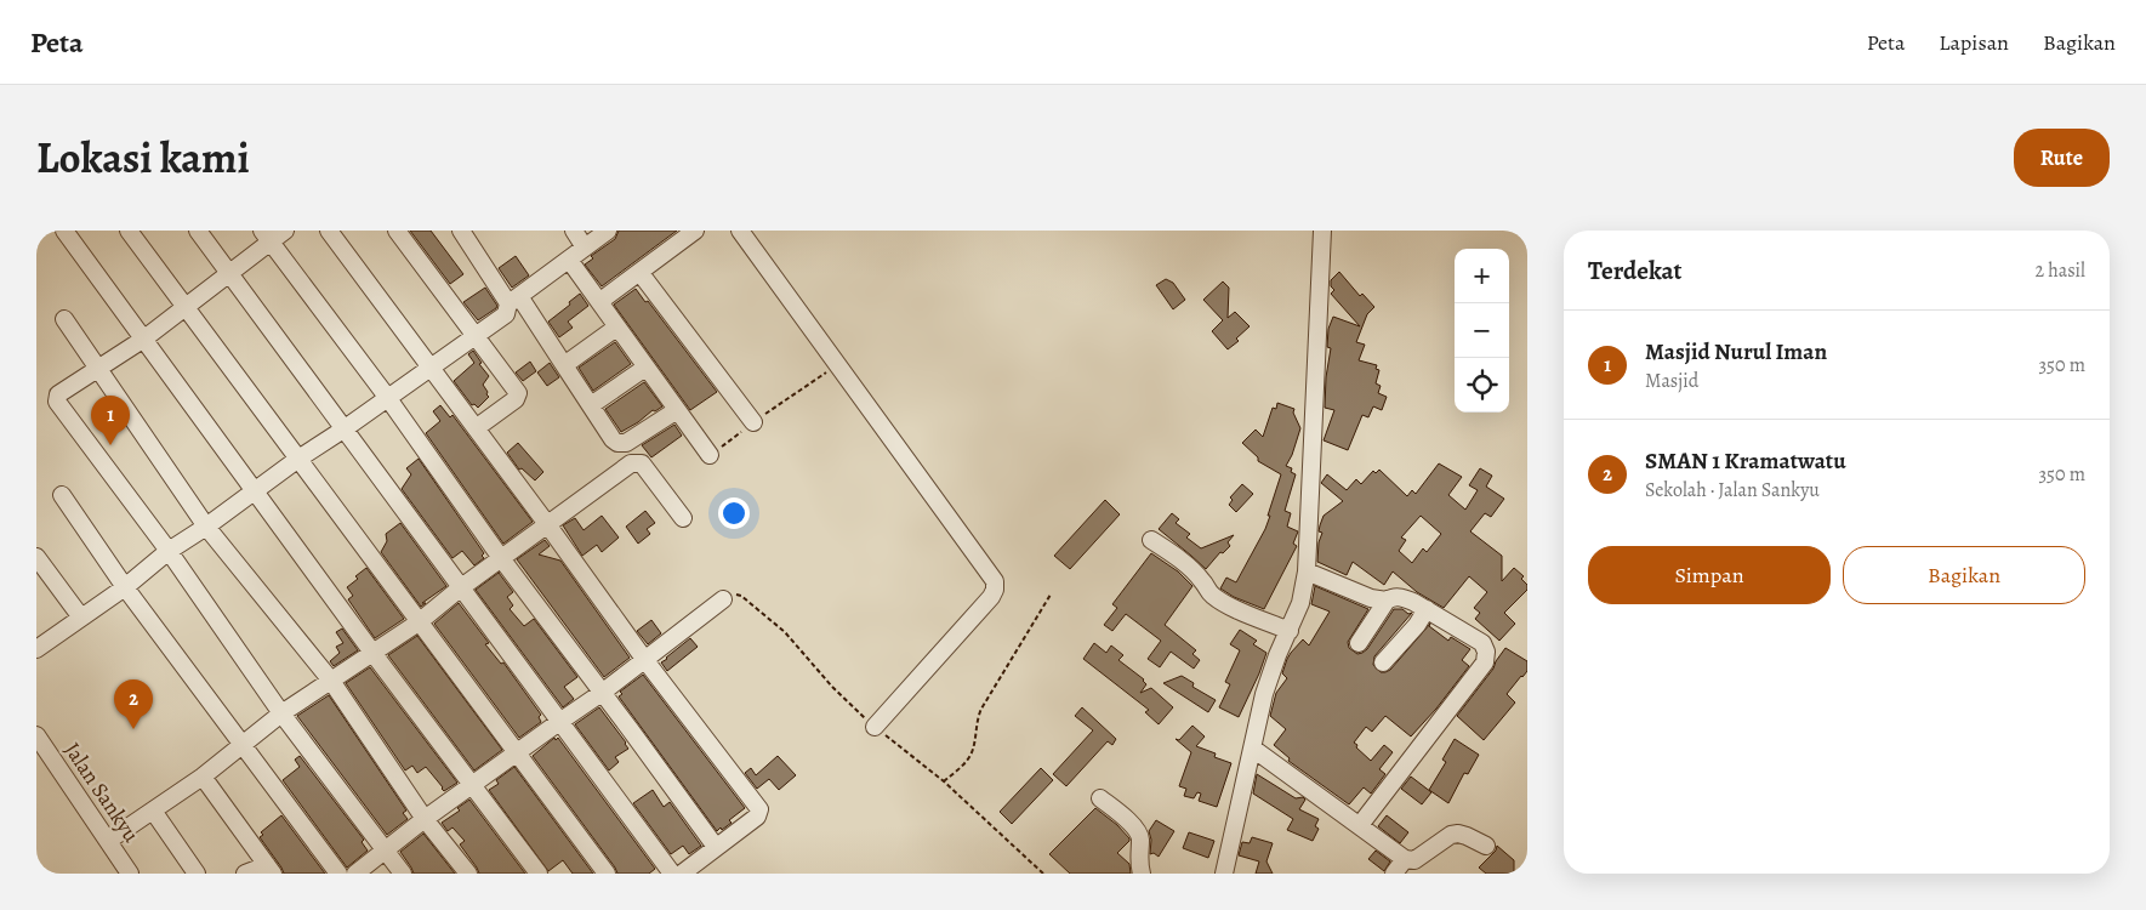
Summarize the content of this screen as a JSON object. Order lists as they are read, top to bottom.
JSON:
{
  "streets": {
    "street": ["Jalan Sankyu"]
  },
  "page": {
    "header": "Peta",
    "nav": ["Peta", "Lapisan", "Bagikan"],
    "title": "Lokasi kami",
    "buttons": [
      "Rute",
      ["Simpan", "Bagikan"]
    ],
    "heading": ["Terdekat", "2 hasil"],
    "map_buttons": ["+", "−"],
    "list": [
      {
        "mark": "1",
        "name": "Masjid Nurul Iman",
        "note": "Masjid",
        "value": "350 m"
      },
      {
        "mark": "2",
        "name": "SMAN 1 Kramatwatu",
        "note": "Sekolah · Jalan Sankyu",
        "value": "350 m"
      }
    ],
    "pins": ["1", "2"]
  }
}
